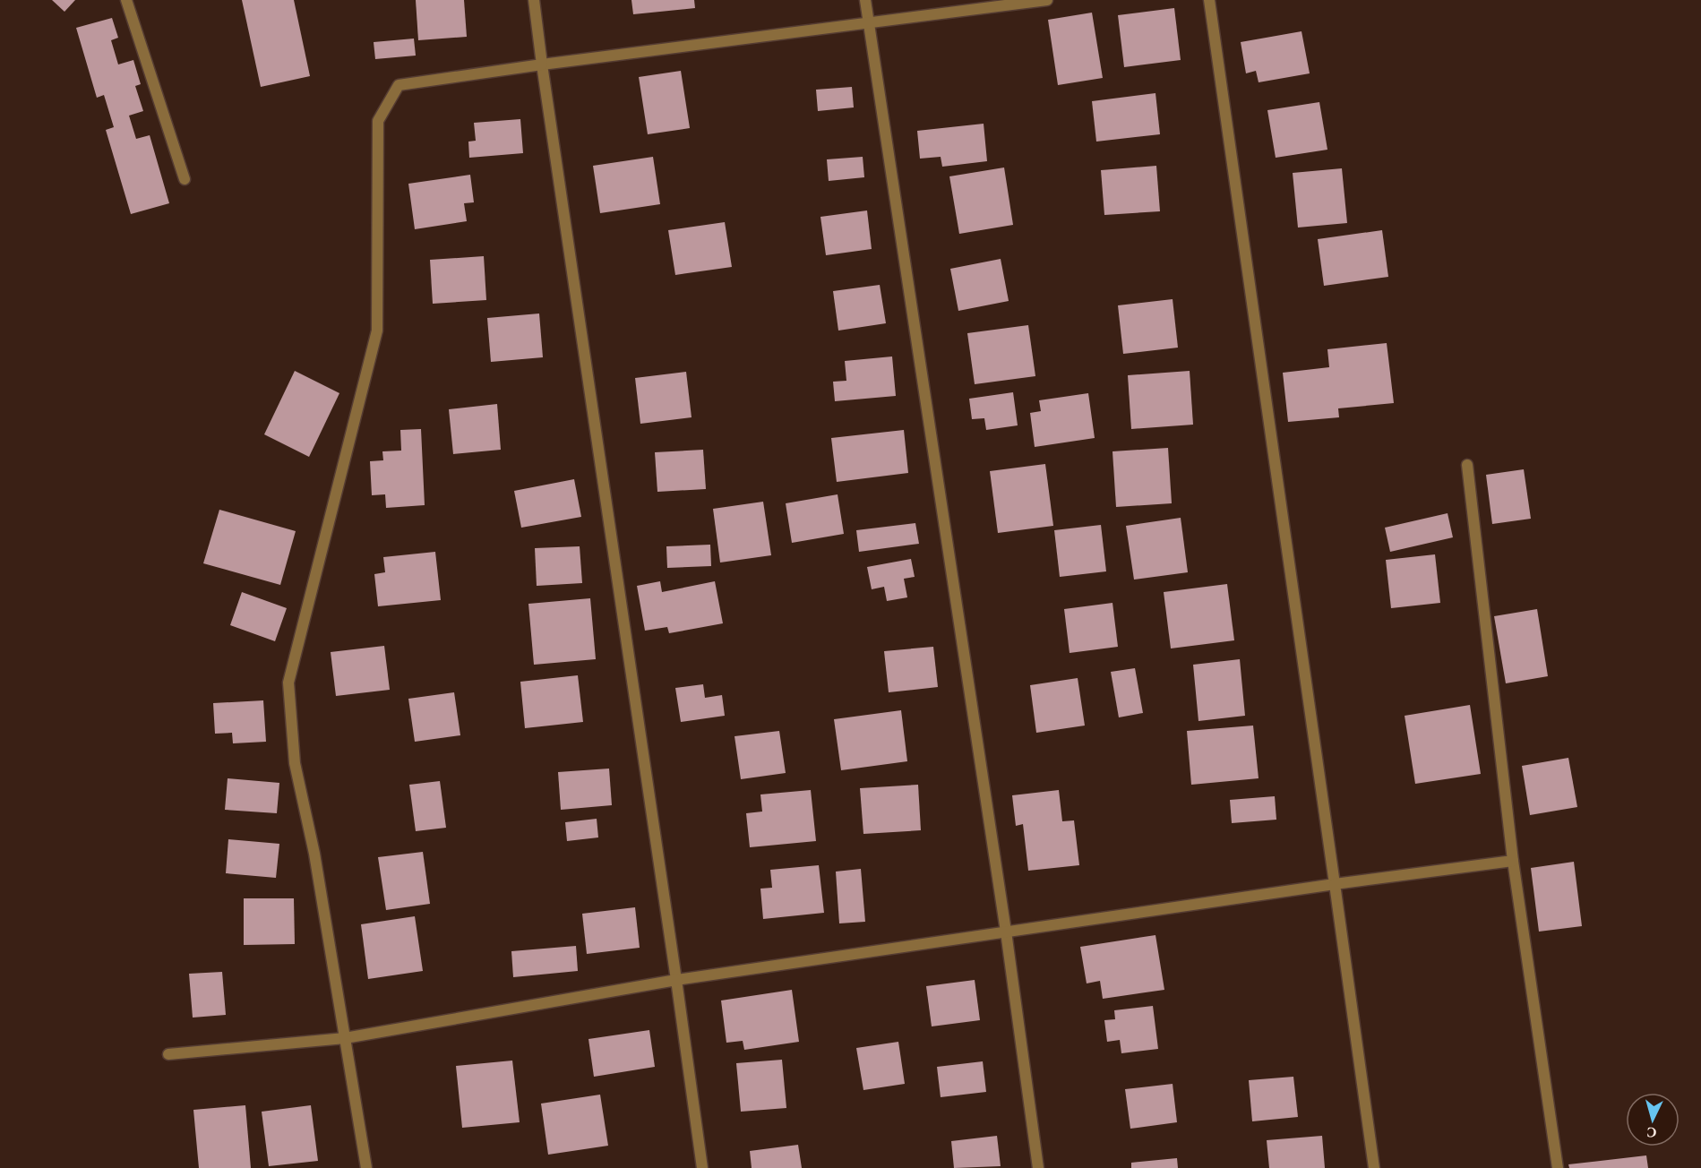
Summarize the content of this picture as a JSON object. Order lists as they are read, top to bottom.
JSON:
{
  "north": "bottom"
}
